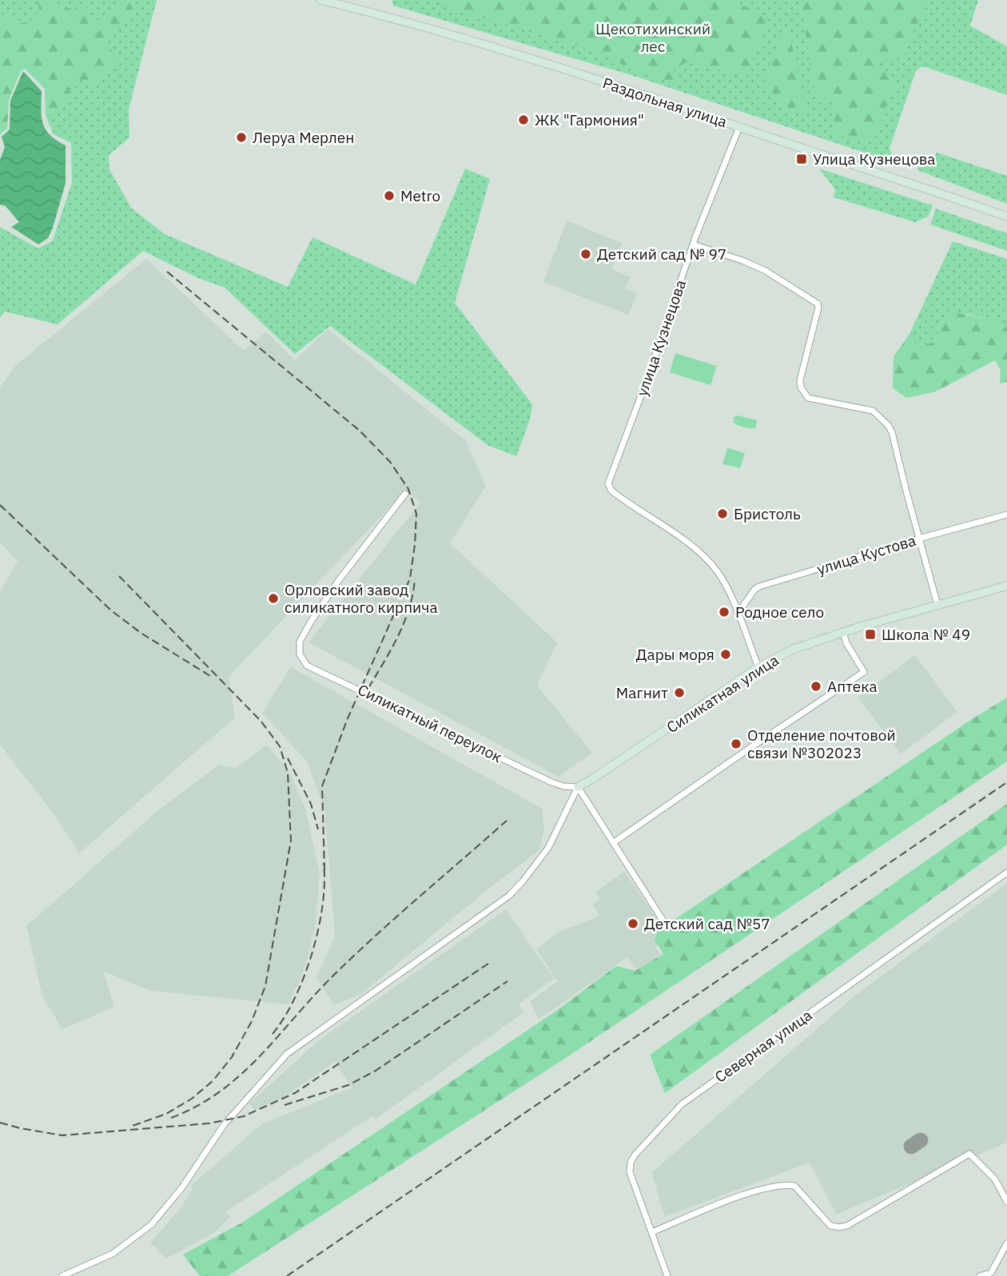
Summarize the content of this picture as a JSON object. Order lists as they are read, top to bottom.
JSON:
{
  "streets": {
    "main road": ["Раздольная улица", "Силикатная улица"],
    "street": [
      "улица Кузнецова",
      "улица Кустова",
      "Силикатный переулок",
      "Северная улица"
    ]
  },
  "crossings": [
    ["Раздольная улица", "улица Кузнецова"],
    ["улица Кузнецова", "улица Кустова"],
    ["Силикатная улица", "Силикатный переулок"]
  ],
  "parks": ["Щекотихинский лес"],
  "places": {
    "other": [
      "ЖК \"Гармония\"",
      "Леруа Мерлен",
      "Metro",
      "Детский сад № 97",
      "Бристоль",
      "Орловский завод силикатного кирпича",
      "Родное село",
      "Дары моря",
      "Аптека",
      "Магнит",
      "Отделение почтовой связи №302023",
      "Детский сад №57"
    ],
    "transit": ["Улица Кузнецова", "Школа № 49"]
  }
}
